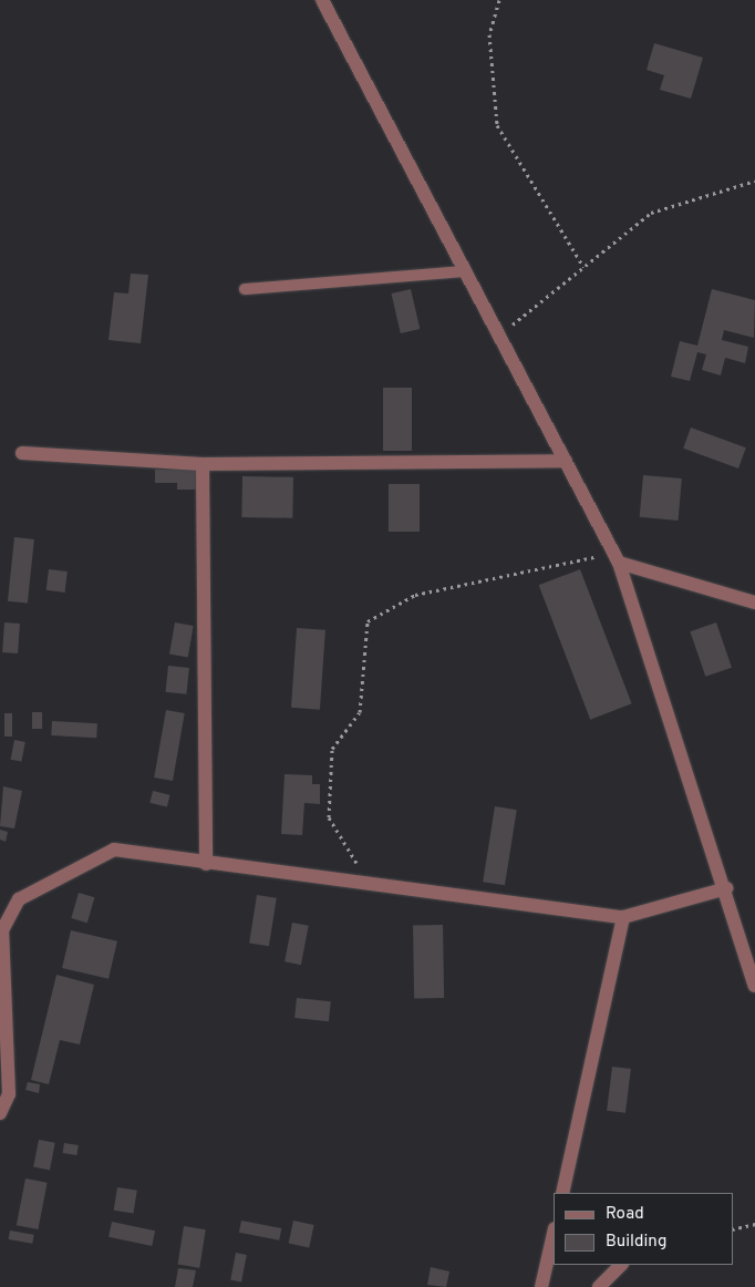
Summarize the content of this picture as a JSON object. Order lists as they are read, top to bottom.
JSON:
{
  "legend": ["Road", "Building"]
}
